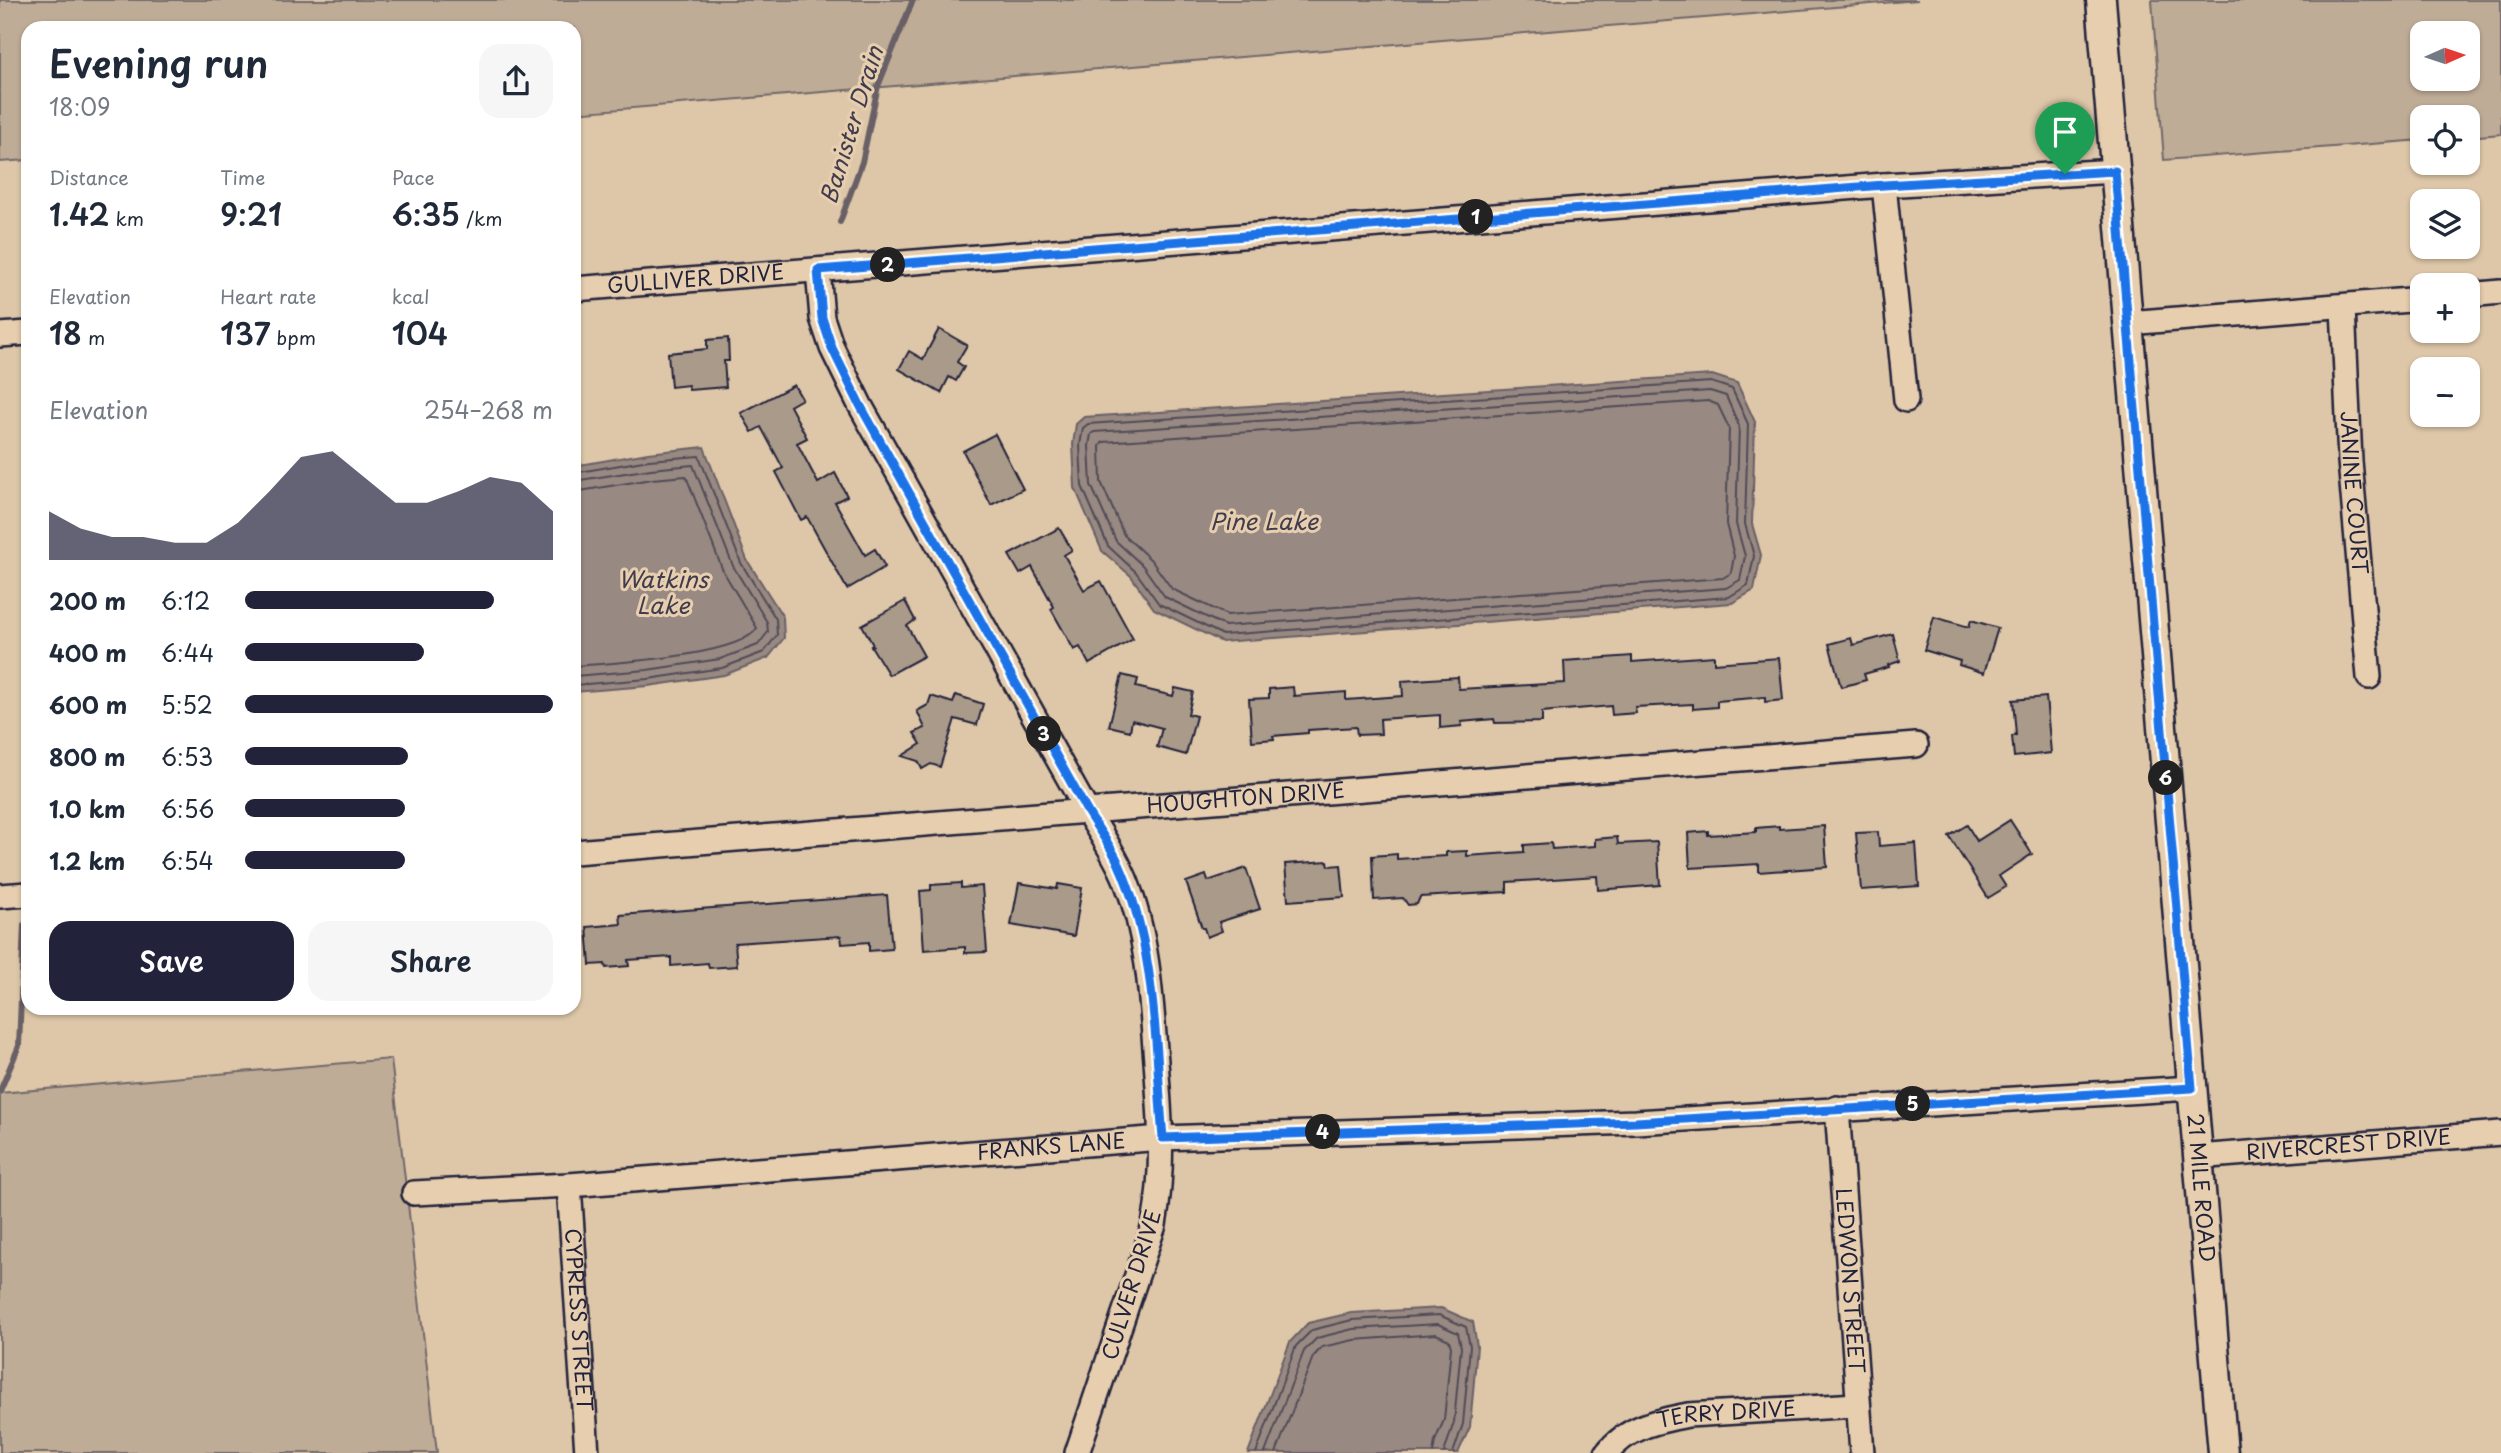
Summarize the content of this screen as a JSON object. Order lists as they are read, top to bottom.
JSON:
{
  "streets": {
    "street": [
      "GULLIVER DRIVE",
      "JANINE COURT",
      "HOUGHTON DRIVE",
      "RIVERCREST DRIVE",
      "FRANKS LANE",
      "21 MILE ROAD",
      "LEDWON STREET",
      "CULVER DRIVE",
      "CYPRESS STREET",
      "TERRY DRIVE"
    ]
  },
  "crossings": [
    ["GULLIVER DRIVE", "21 MILE ROAD"],
    ["GULLIVER DRIVE", "CULVER DRIVE"],
    ["HOUGHTON DRIVE", "CULVER DRIVE"],
    ["RIVERCREST DRIVE", "21 MILE ROAD"],
    ["FRANKS LANE", "21 MILE ROAD"],
    ["FRANKS LANE", "LEDWON STREET"],
    ["FRANKS LANE", "CULVER DRIVE"],
    ["FRANKS LANE", "CYPRESS STREET"],
    ["LEDWON STREET", "TERRY DRIVE"]
  ],
  "water": ["Banister Drain", "Pine Lake", "Watkins Lake"],
  "north": "right",
  "page": {
    "map_buttons": ["+", "−"],
    "heading": ["Evening run", "18:09"],
    "stats": [
      ["Distance", "1.42 km"],
      ["Time", "9:21"],
      ["Pace", "6:35 /km"],
      ["Elevation", "18 m"],
      ["Heart rate", "137 bpm"],
      ["kcal", "104"]
    ],
    "pins": [
      "1",
      "2",
      "3",
      "6",
      "5",
      "4"
    ],
    "chart": ["Elevation", "254–268 m"],
    "list": [
      {
        "name": "200 m",
        "note": "6:12"
      },
      {
        "name": "400 m",
        "note": "6:44"
      },
      {
        "name": "600 m",
        "note": "5:52"
      },
      {
        "name": "800 m",
        "note": "6:53"
      },
      {
        "name": "1.0 km",
        "note": "6:56"
      },
      {
        "name": "1.2 km",
        "note": "6:54"
      }
    ],
    "buttons": ["Save", "Share"]
  }
}
